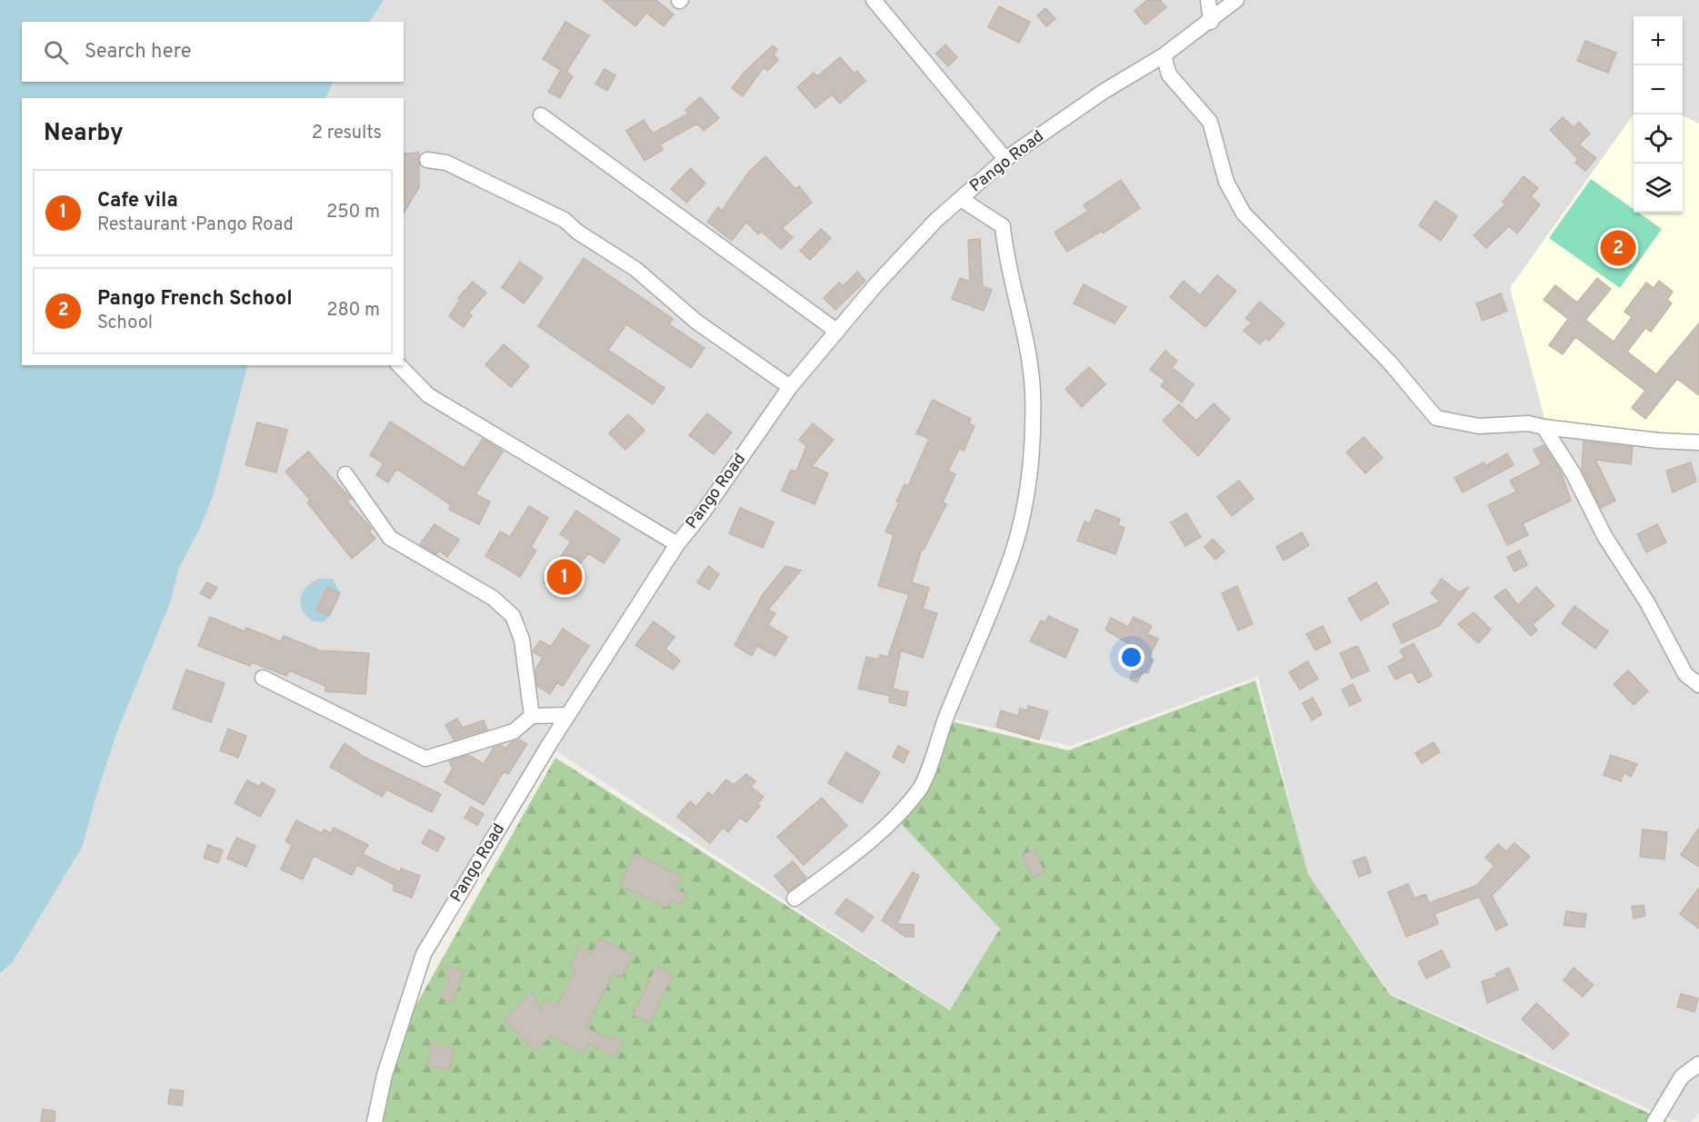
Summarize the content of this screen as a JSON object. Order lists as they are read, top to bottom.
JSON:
{
  "streets": {
    "street": ["Pango Road"]
  },
  "page": {
    "map_buttons": ["+", "−"],
    "search": "Search here",
    "heading": ["Nearby", "2 results"],
    "list": [
      {
        "mark": "1",
        "name": "Cafe vila",
        "note": "Restaurant · Pango Road",
        "value": "250 m"
      },
      {
        "mark": "2",
        "name": "Pango French School",
        "note": "School",
        "value": "280 m"
      }
    ],
    "pins": ["2", "1"]
  }
}
